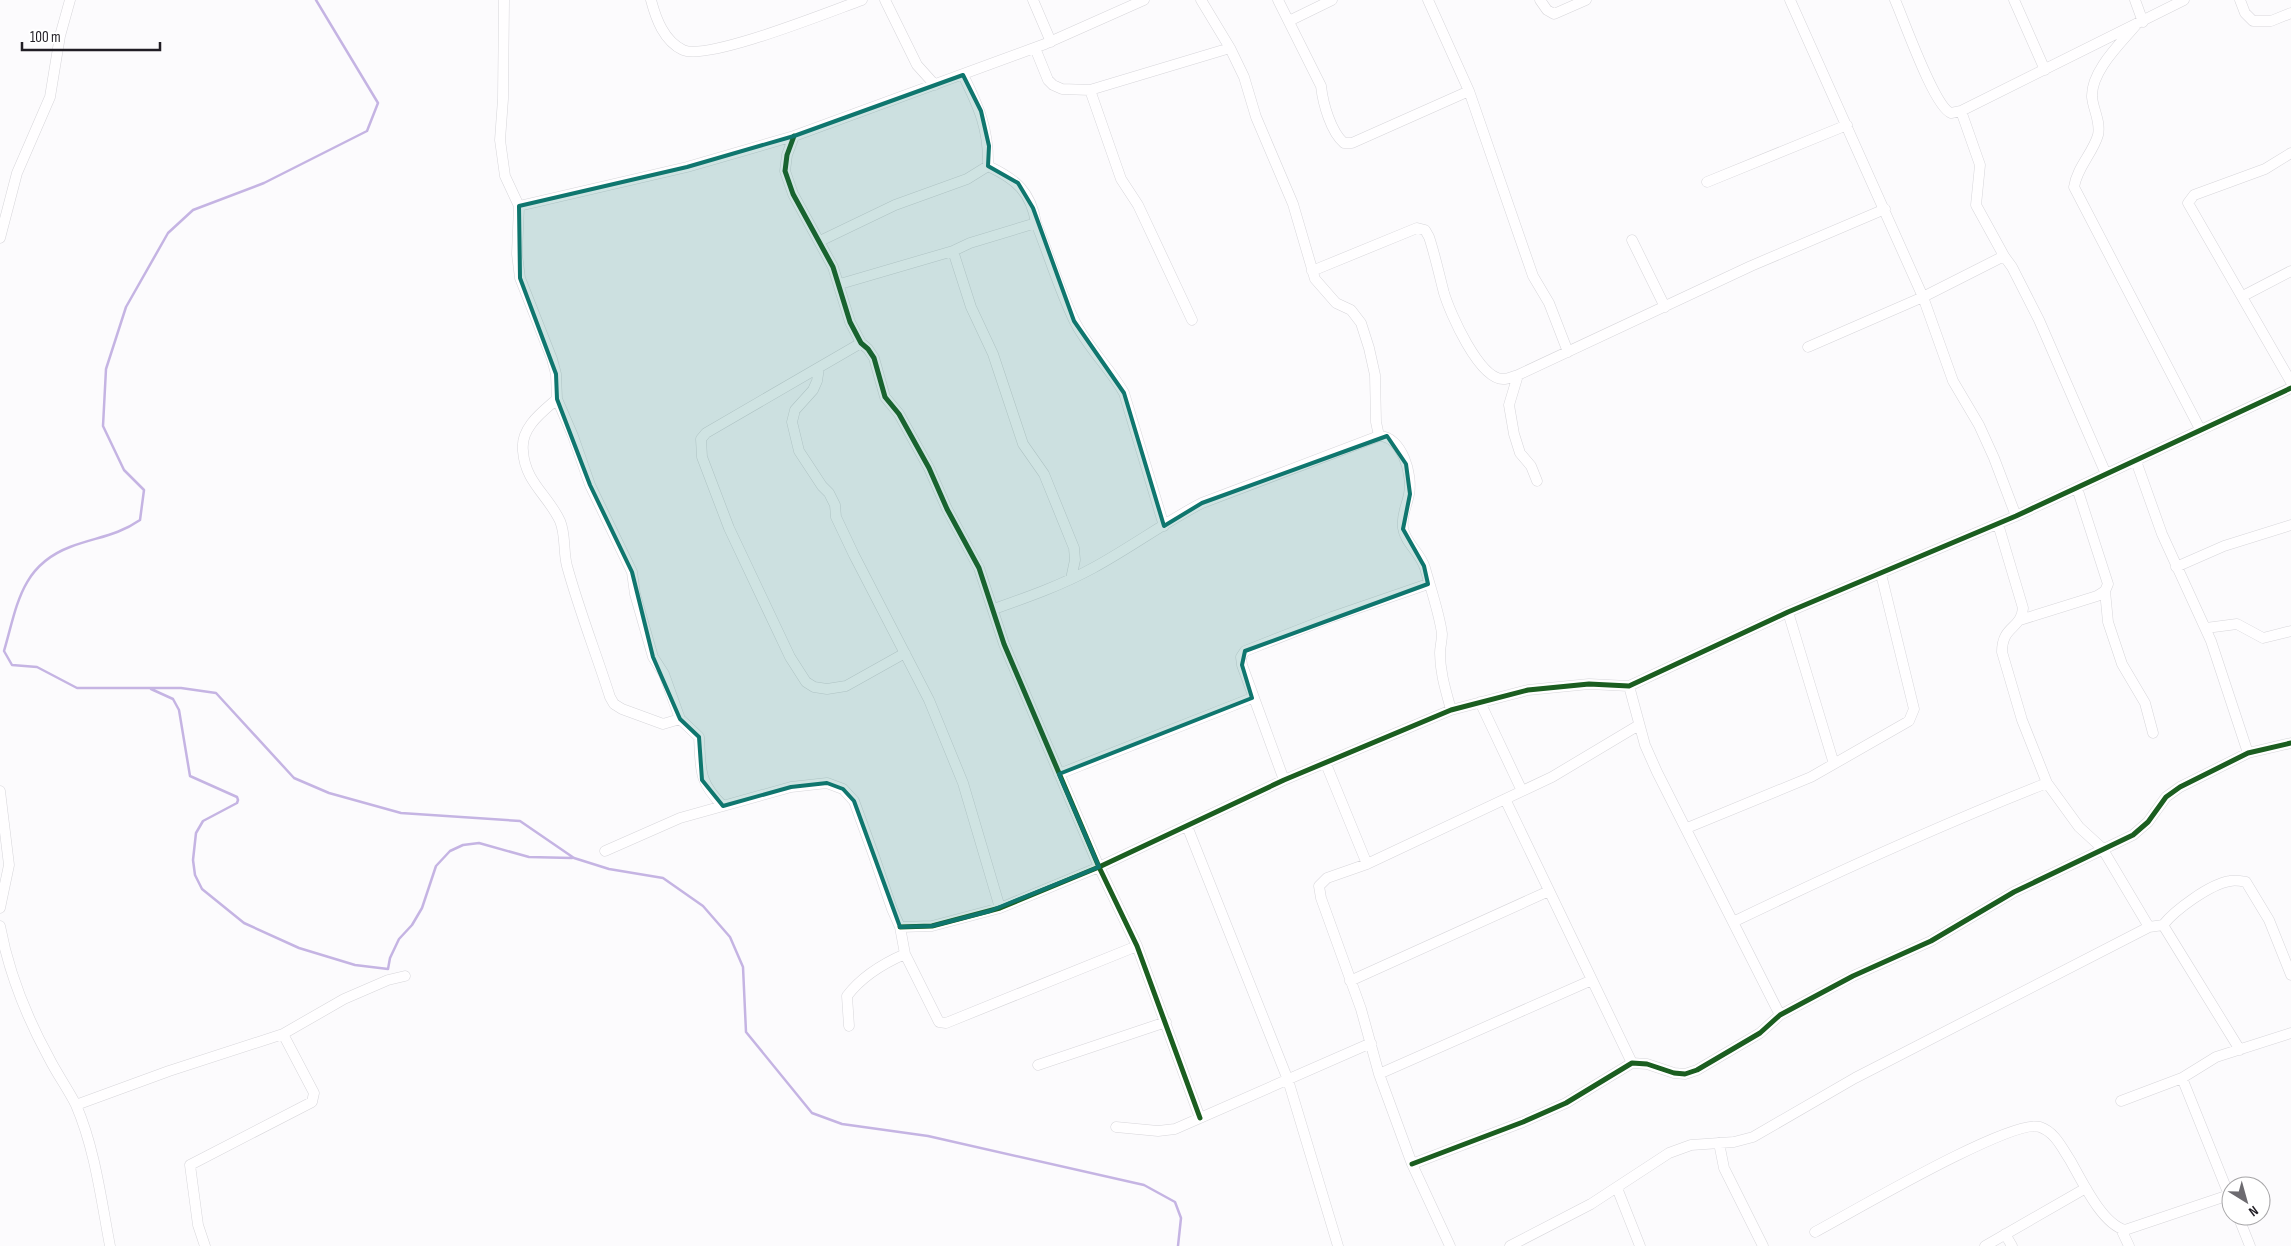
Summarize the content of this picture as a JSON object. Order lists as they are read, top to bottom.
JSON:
{
  "scale_bar": "100 m",
  "north": "bottom right"
}
